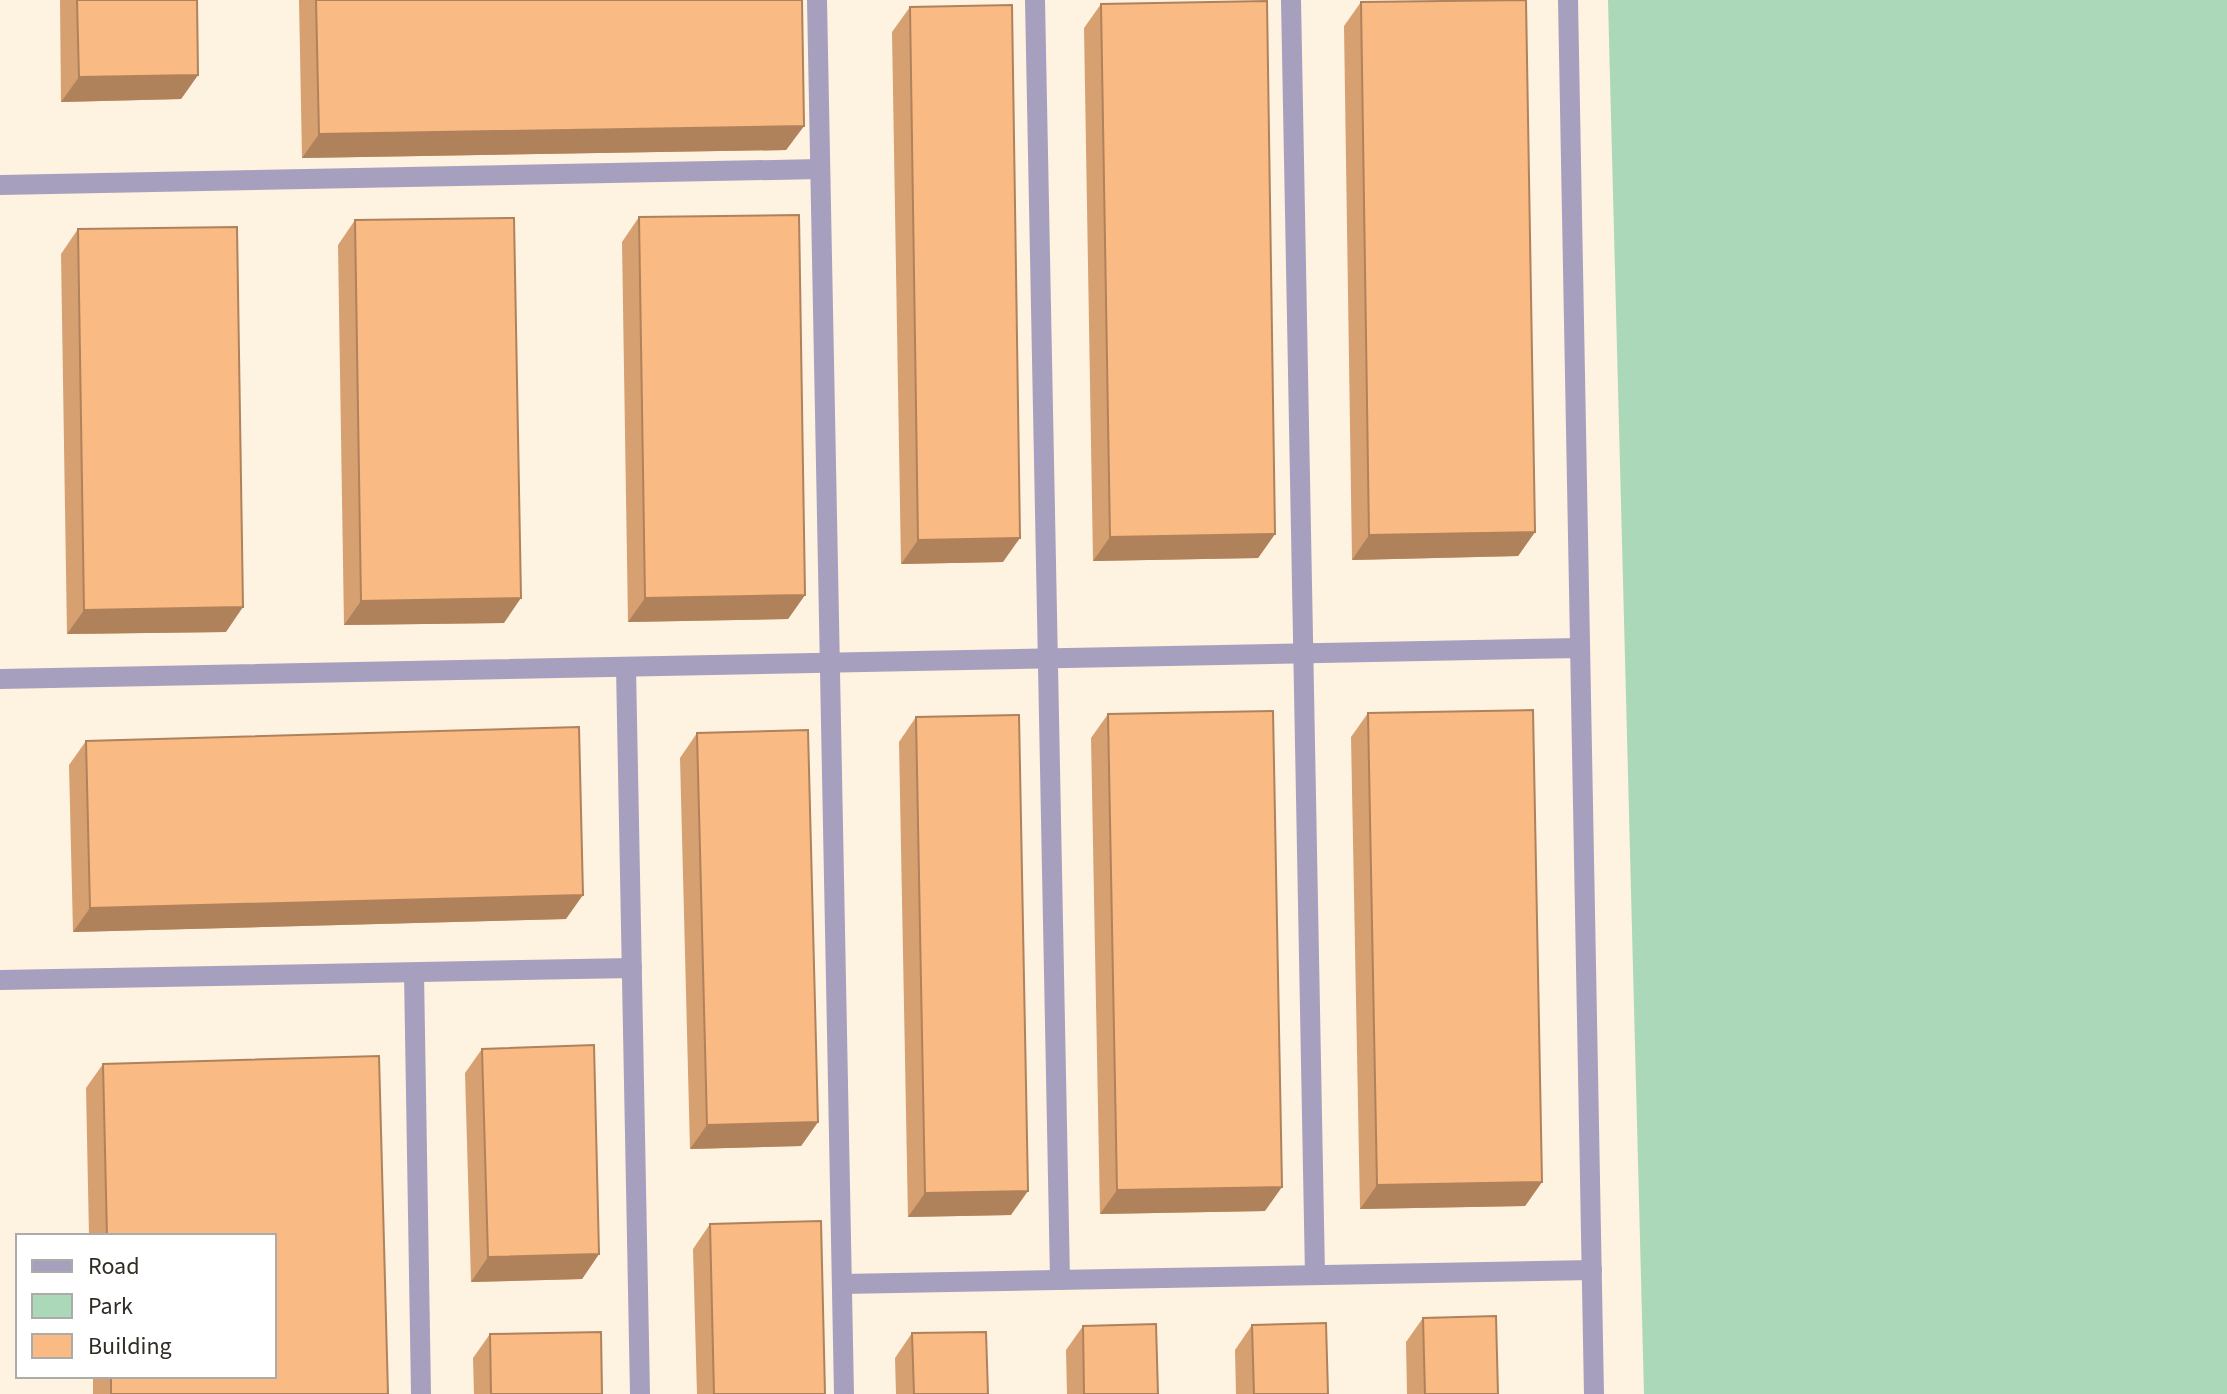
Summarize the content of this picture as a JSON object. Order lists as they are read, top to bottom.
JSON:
{
  "legend": ["Road", "Park", "Building"]
}
